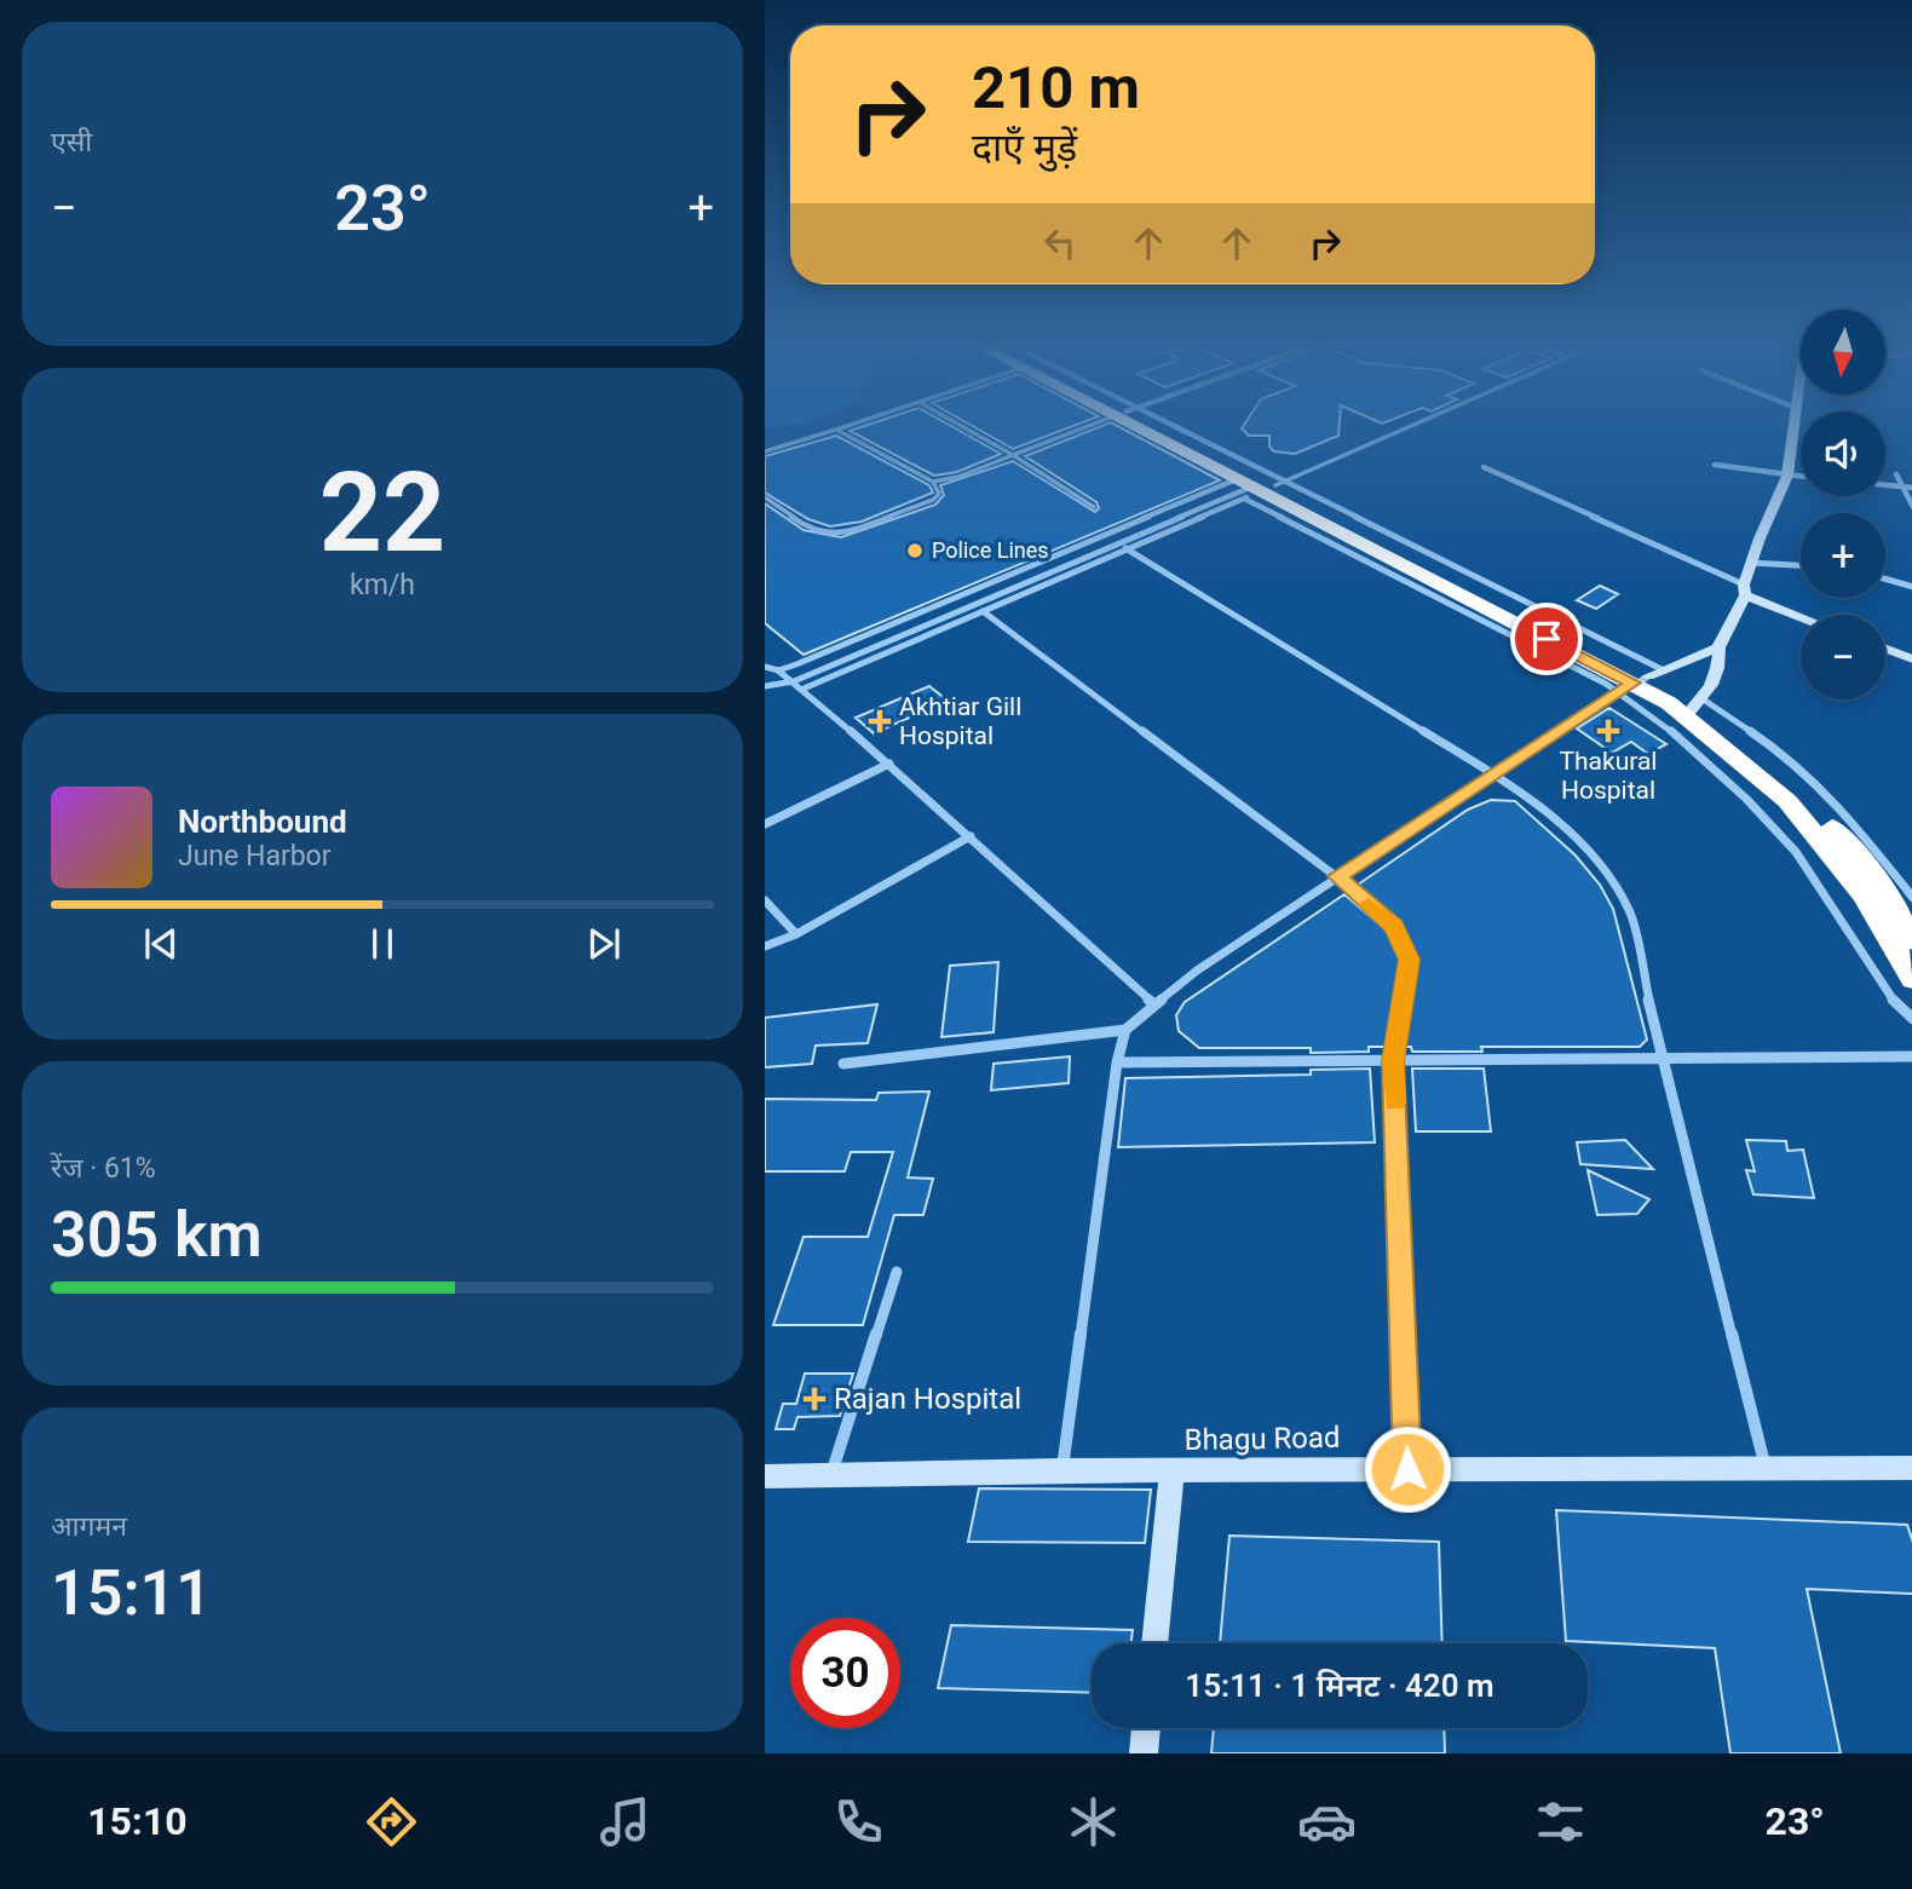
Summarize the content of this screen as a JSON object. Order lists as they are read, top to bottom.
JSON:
{
  "streets": {
    "street": ["Bhagu Road"]
  },
  "places": {
    "other": ["Police Lines"],
    "health": ["Akhtiar Gill Hospital", "Thakural Hospital", "Rajan Hospital"]
  },
  "north": "bottom",
  "page": {
    "tile": [
      "एसी",
      ["22", "km/h"],
      ["रेंज · 61%", "305 km"],
      ["आगमन", "15:11"]
    ],
    "turn": ["210 m", "दाएँ मुड़ें"],
    "heat": ["−", "23°", "+"],
    "map_buttons": ["+", "−"],
    "song": ["Northbound", "June Harbor"],
    "limit": "30",
    "trip": "15:11 · 1 मिनट · 420 m",
    "tabs": ["15:10", "23°"]
  }
}
